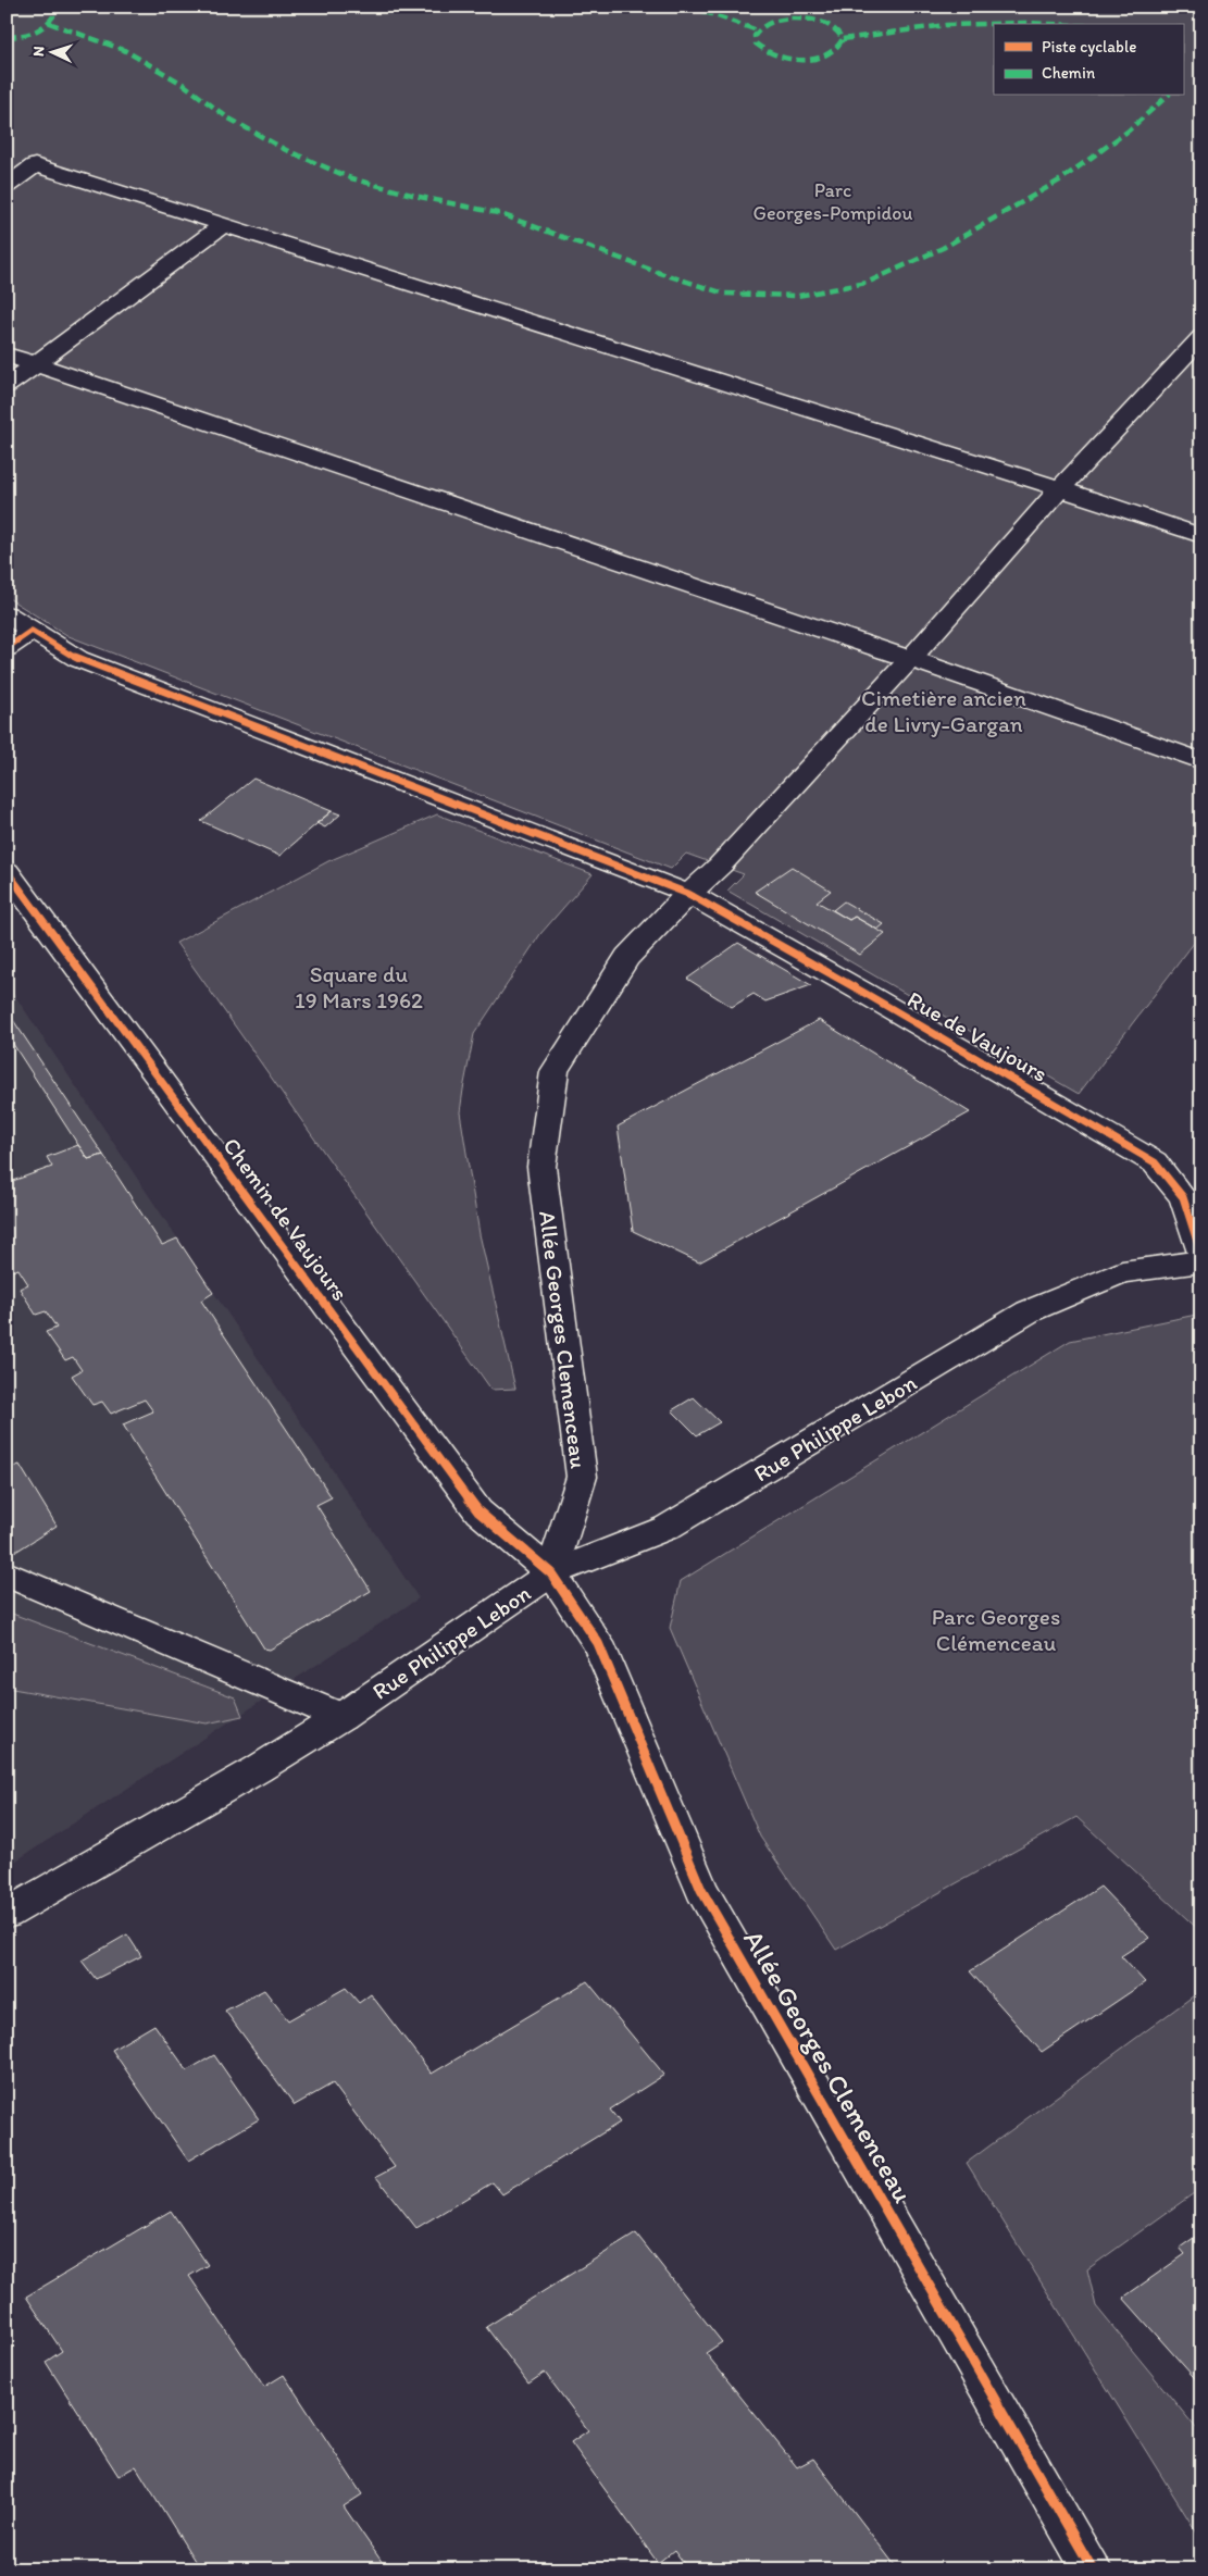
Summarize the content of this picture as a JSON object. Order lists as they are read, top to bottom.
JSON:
{
  "streets": {
    "street": [
      "Rue de Vaujours",
      "Chemin de Vaujours",
      "Allée Georges Clemenceau",
      "Rue Philippe Lebon"
    ]
  },
  "crossings": [
    ["Rue de Vaujours", "Allée Georges Clemenceau"],
    ["Chemin de Vaujours", "Allée Georges Clemenceau"],
    ["Chemin de Vaujours", "Rue Philippe Lebon"],
    ["Allée Georges Clemenceau", "Rue Philippe Lebon"]
  ],
  "parks": [
    "Parc Georges-Pompidou",
    "Cimetière ancien de Livry-Gargan",
    "Square du 19 Mars 1962",
    "Parc Georges Clémenceau"
  ],
  "legend": ["Piste cyclable", "Chemin"],
  "north": "left"
}
